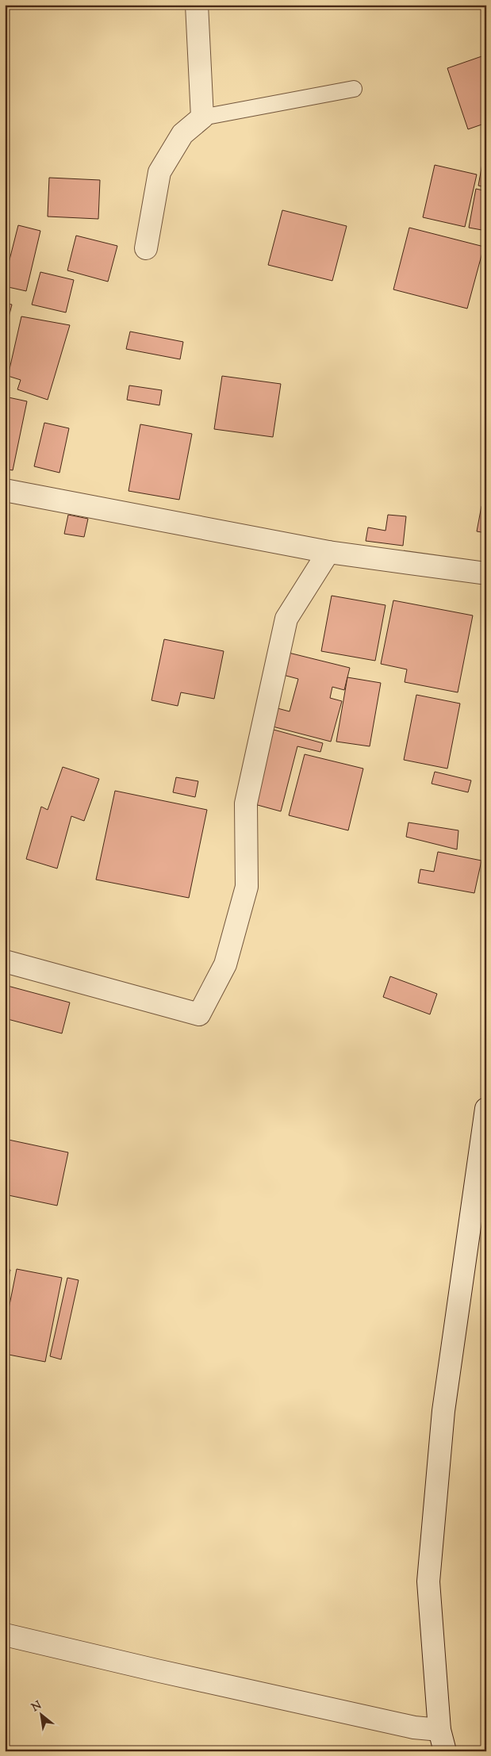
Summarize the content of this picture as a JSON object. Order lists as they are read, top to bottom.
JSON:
{
  "north": "top left"
}
